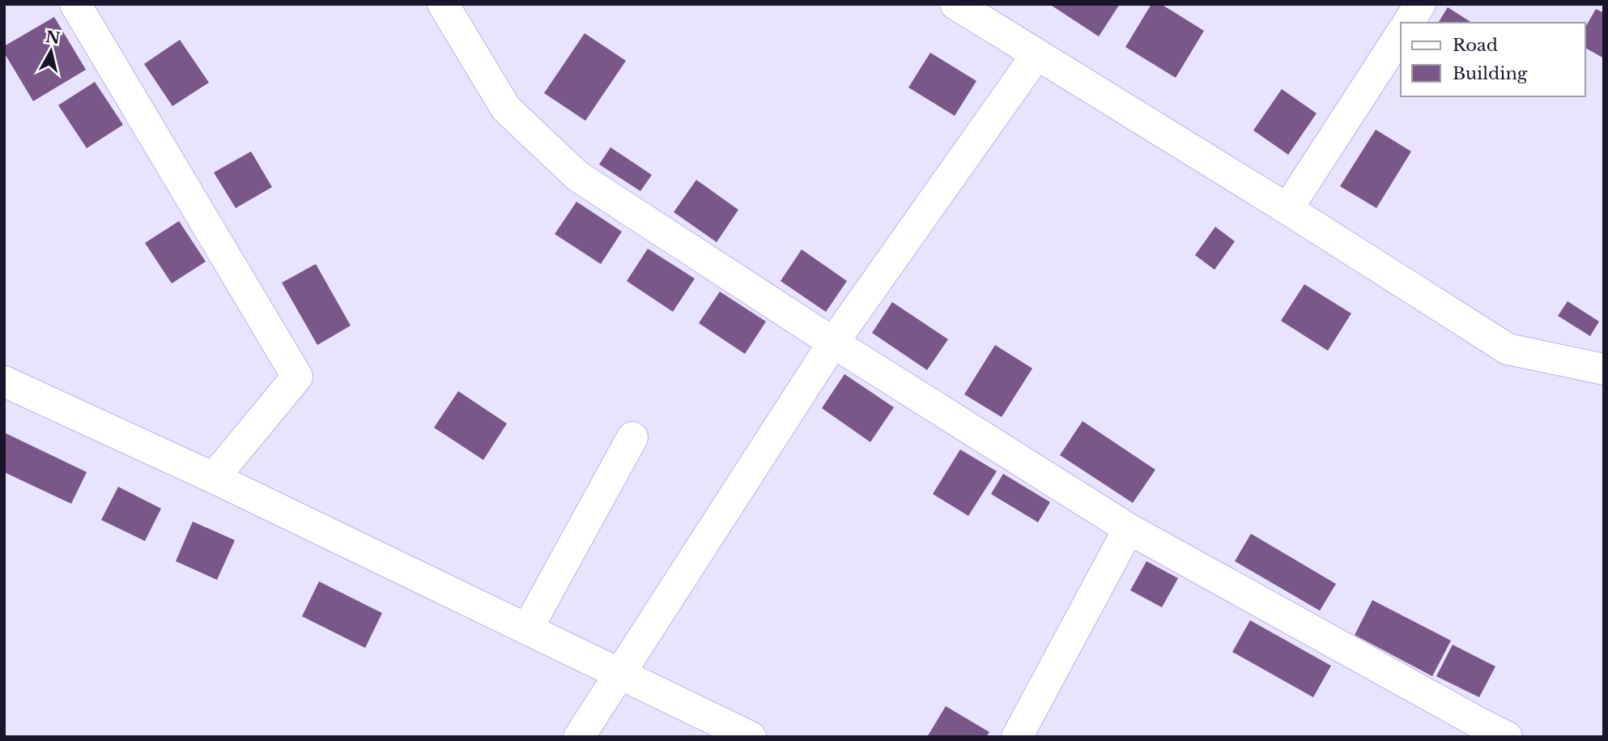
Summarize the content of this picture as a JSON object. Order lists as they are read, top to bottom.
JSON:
{
  "legend": ["Road", "Building"],
  "north": "top"
}
